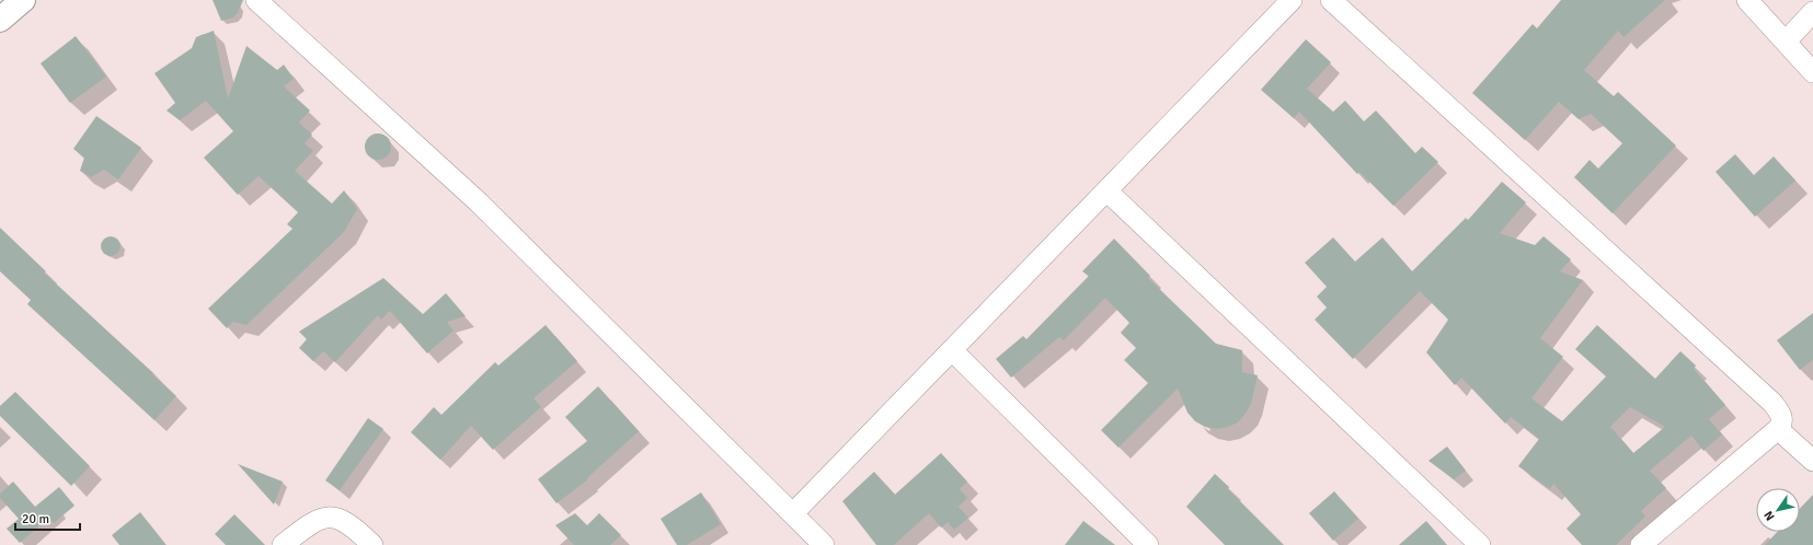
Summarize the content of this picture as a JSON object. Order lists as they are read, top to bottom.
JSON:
{
  "scale_bar": "20 m",
  "north": "bottom left"
}
